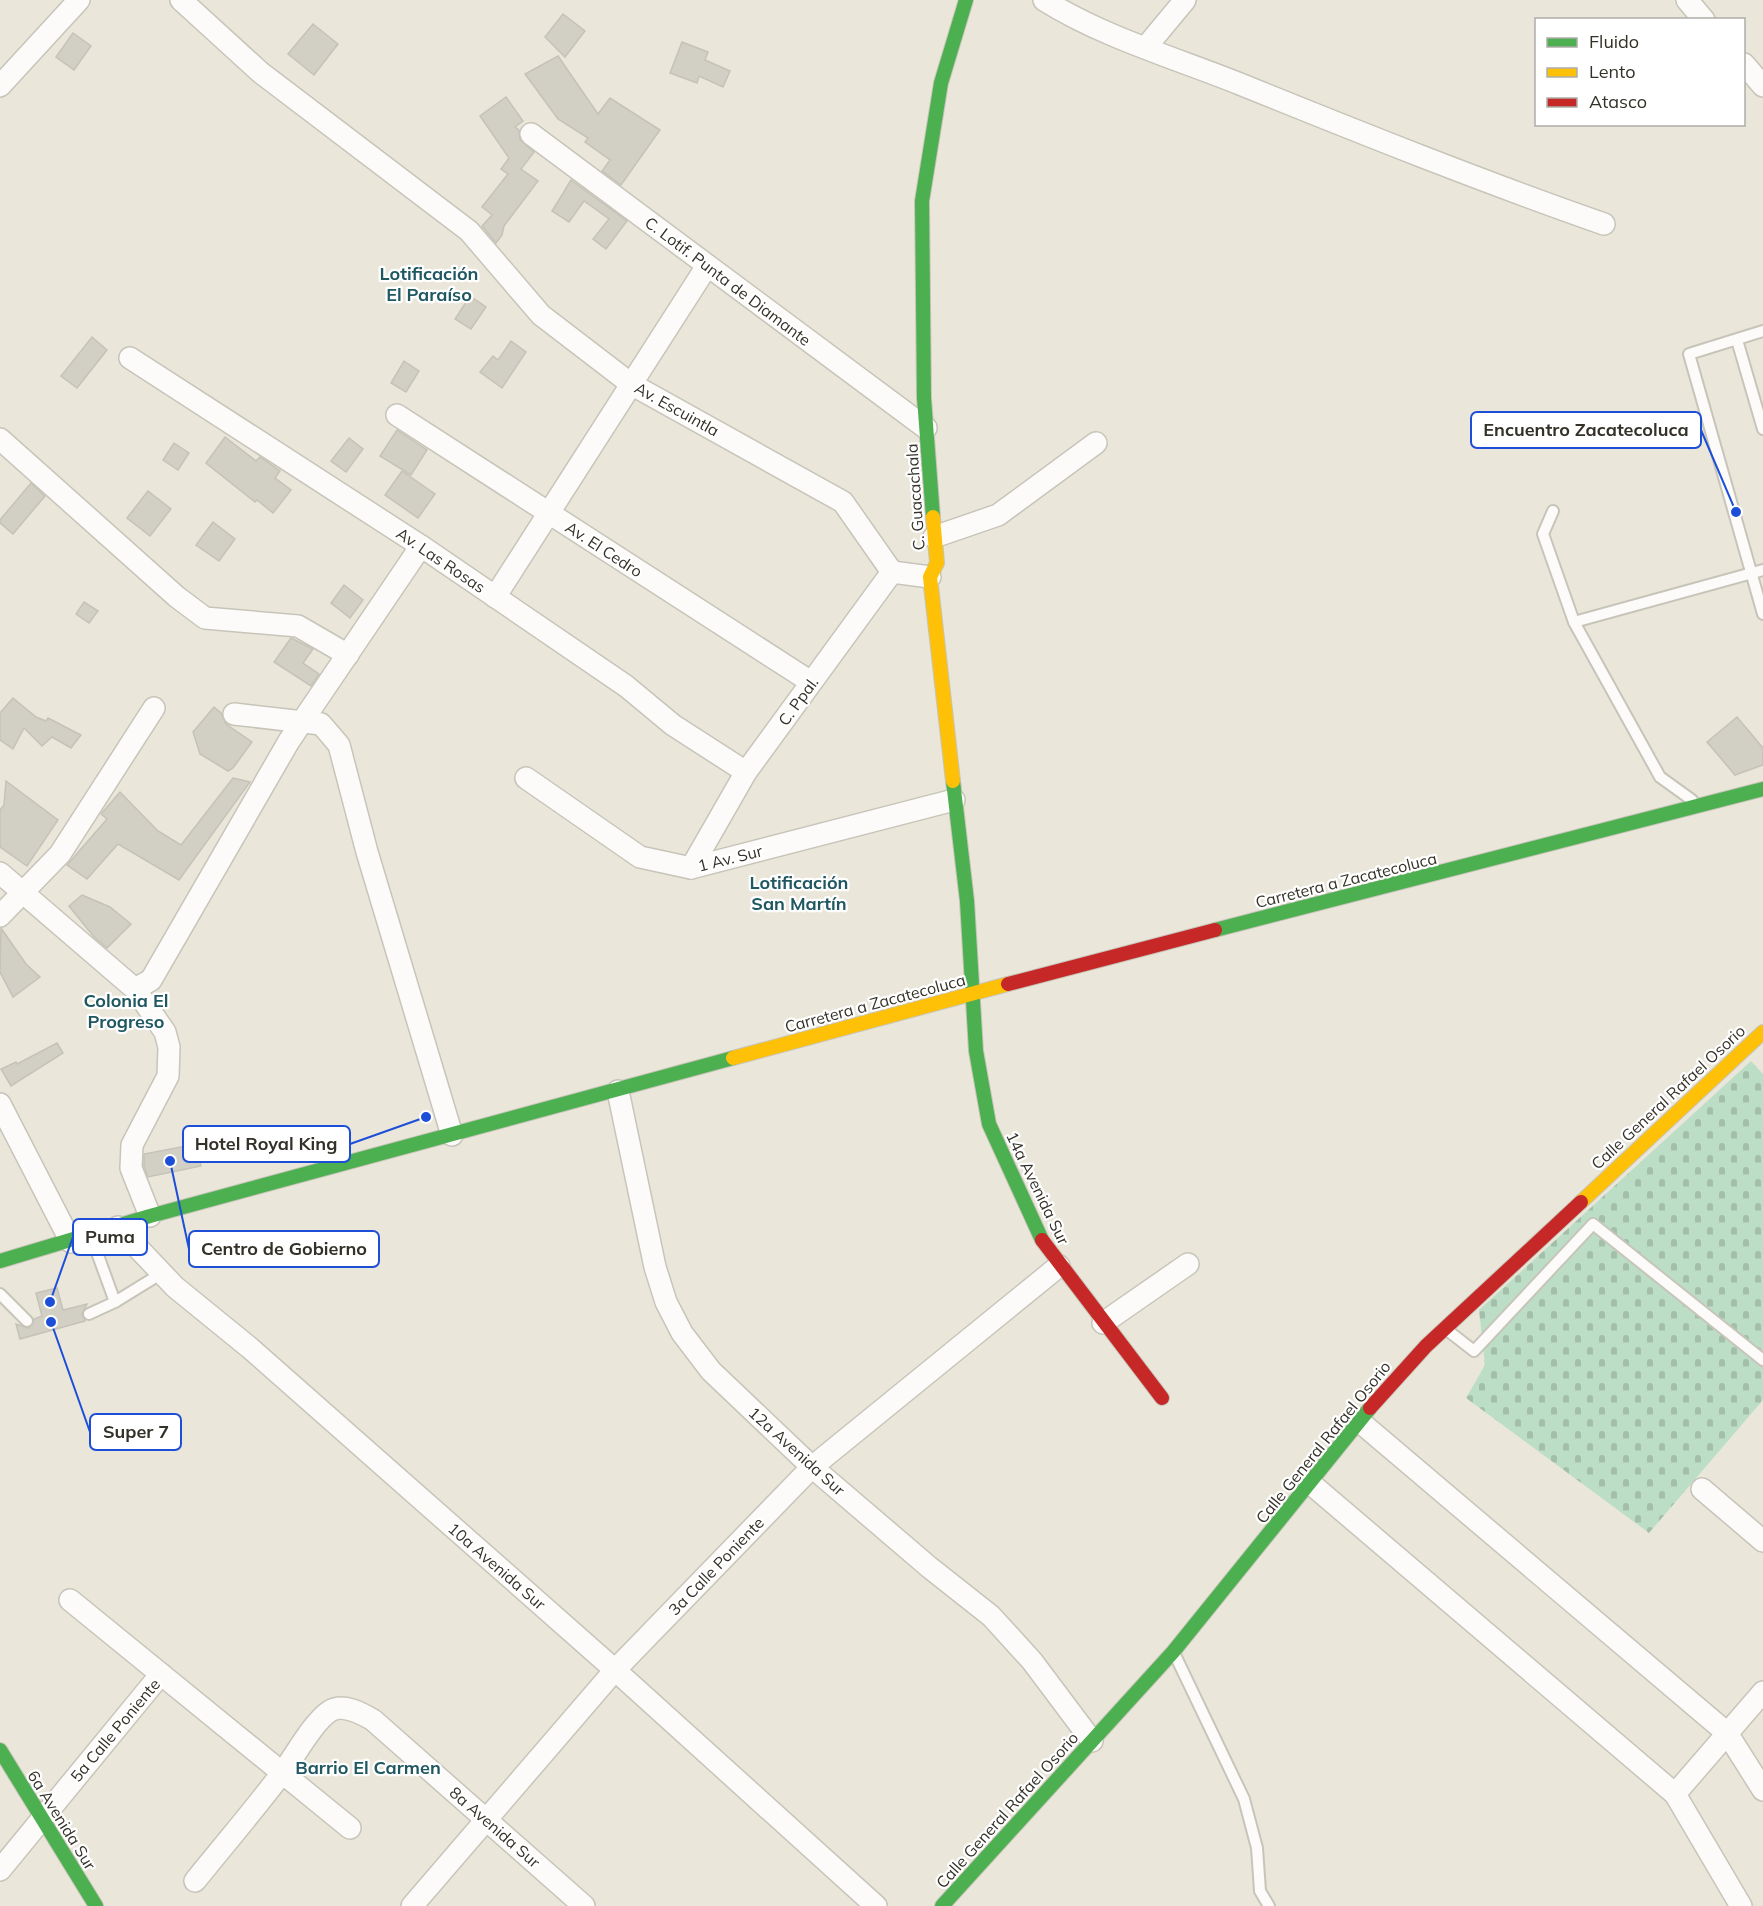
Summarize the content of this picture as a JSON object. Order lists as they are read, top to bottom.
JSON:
{
  "streets": {
    "main road": [
      "C. Guacachala",
      "Carretera a Zacatecoluca",
      "Calle General Rafael Osorio",
      "14a Avenida Sur",
      "6a Avenida Sur"
    ],
    "street": [
      "C. Lotif. Punta de Diamante",
      "Av. Escuintla",
      "Av. El Cedro",
      "Av. Las Rosas",
      "C. Ppal.",
      "1 Av. Sur",
      "12a Avenida Sur",
      "10a Avenida Sur",
      "3a Calle Poniente",
      "5a Calle Poniente",
      "8a Avenida Sur"
    ]
  },
  "crossings": [
    ["C. Lotif. Punta de Diamante", "C. Guacachala"],
    ["Av. Escuintla", "C. Ppal."],
    ["C. Guacachala", "1 Av. Sur"],
    ["C. Guacachala", "Carretera a Zacatecoluca"],
    ["C. Guacachala", "14a Avenida Sur"],
    ["Av. El Cedro", "C. Ppal."],
    ["Av. Las Rosas", "C. Ppal."],
    ["C. Ppal.", "1 Av. Sur"],
    ["Carretera a Zacatecoluca", "14a Avenida Sur"],
    ["Carretera a Zacatecoluca", "12a Avenida Sur"],
    ["Carretera a Zacatecoluca", "10a Avenida Sur"],
    ["Calle General Rafael Osorio", "12a Avenida Sur"],
    ["14a Avenida Sur", "3a Calle Poniente"],
    ["12a Avenida Sur", "3a Calle Poniente"],
    ["10a Avenida Sur", "3a Calle Poniente"],
    ["3a Calle Poniente", "8a Avenida Sur"],
    ["5a Calle Poniente", "6a Avenida Sur"]
  ],
  "districts": [
    "Lotificación El Paraíso",
    "Lotificación San Martín",
    "Colonia El Progreso",
    "Barrio El Carmen"
  ],
  "places": [
    "Encuentro Zacatecoluca",
    "Hotel Royal King",
    "Centro de Gobierno",
    "Puma",
    "Super 7"
  ],
  "legend": ["Fluido", "Lento", "Atasco"]
}
